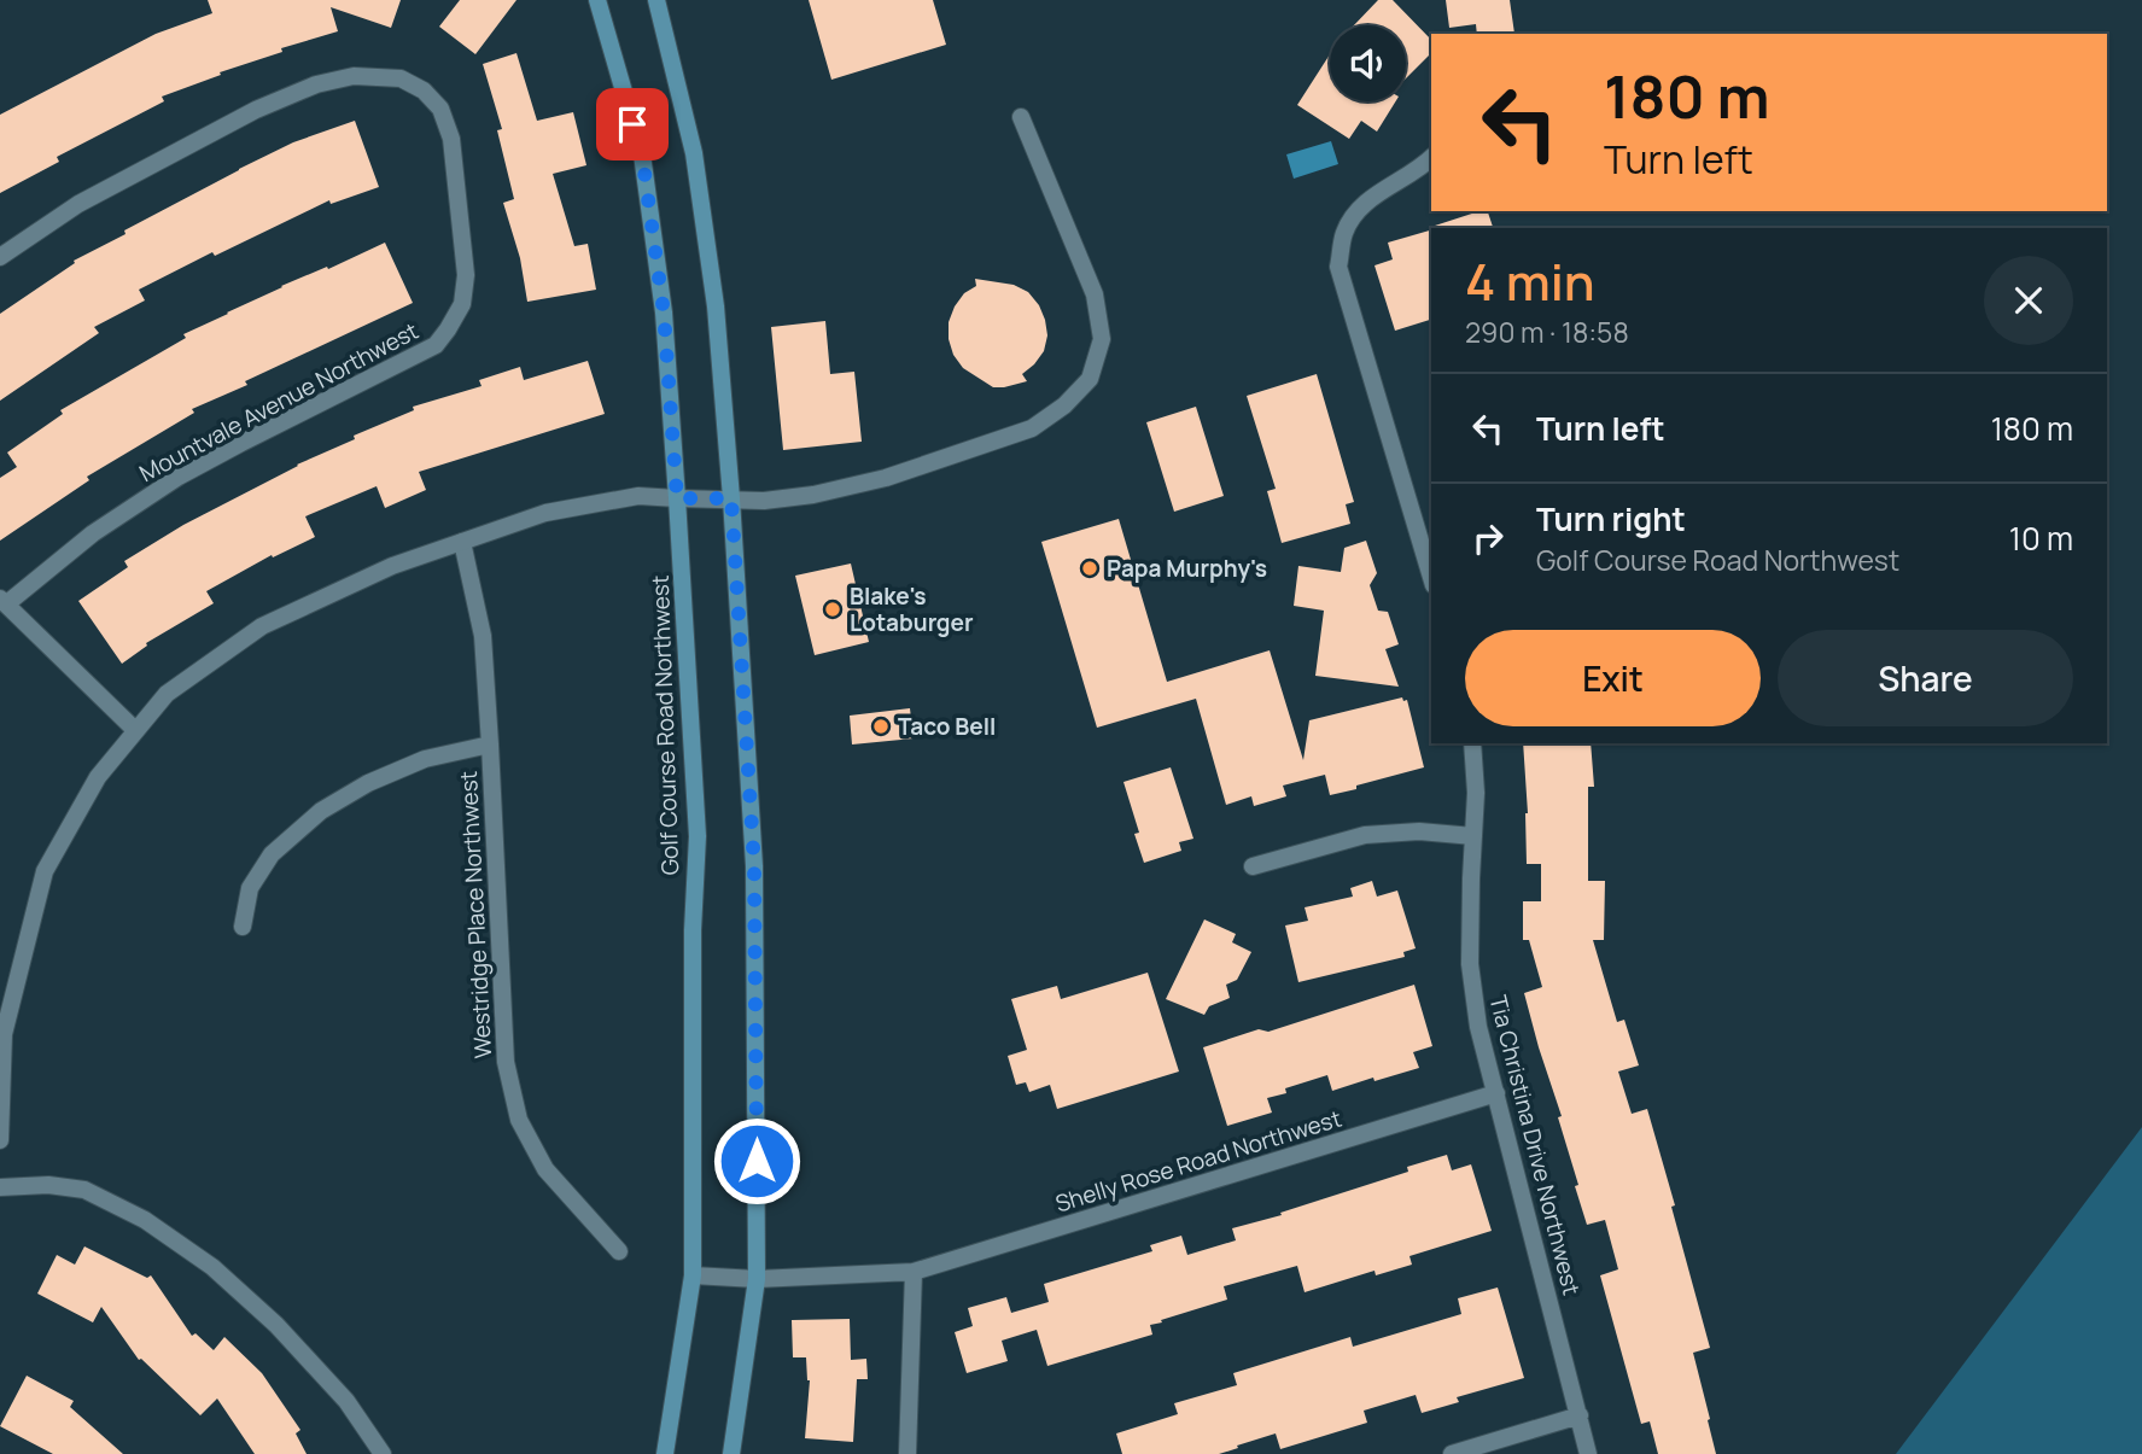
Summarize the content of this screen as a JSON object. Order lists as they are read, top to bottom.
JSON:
{
  "streets": {
    "main road": ["Golf Course Road Northwest"],
    "street": [
      "Mountvale Avenue Northwest",
      "Westridge Place Northwest",
      "Tia Christina Drive Northwest",
      "Shelly Rose Road Northwest"
    ]
  },
  "crossings": [
    ["Tia Christina Drive Northwest", "Shelly Rose Road Northwest"]
  ],
  "places": ["Papa Murphy's", "Blake's Lotaburger", "Taco Bell"],
  "page": {
    "turn": ["180 m", "Turn left"],
    "heading": ["4 min", "290 m · 18:58"],
    "list": [
      {
        "name": "Turn left",
        "value": "180 m"
      },
      {
        "name": "Turn right",
        "note": "Golf Course Road Northwest",
        "value": "10 m"
      }
    ],
    "buttons": ["Exit", "Share"]
  }
}
